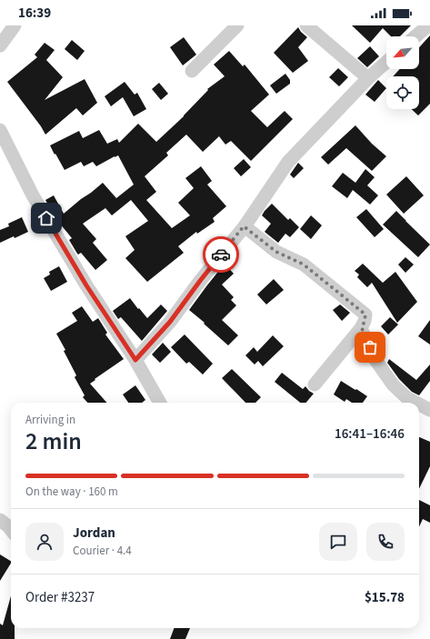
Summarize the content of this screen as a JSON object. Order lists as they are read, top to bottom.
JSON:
{
  "north": "bottom left",
  "page": {
    "status": "16:39",
    "heading": ["2 min", "Arriving in", "16:41–16:46"],
    "panel": [
      "Jordan",
      "Courier · 4.4",
      "Order #3237",
      "$15.78"
    ],
    "bar": "On the way · 160 m"
  }
}
